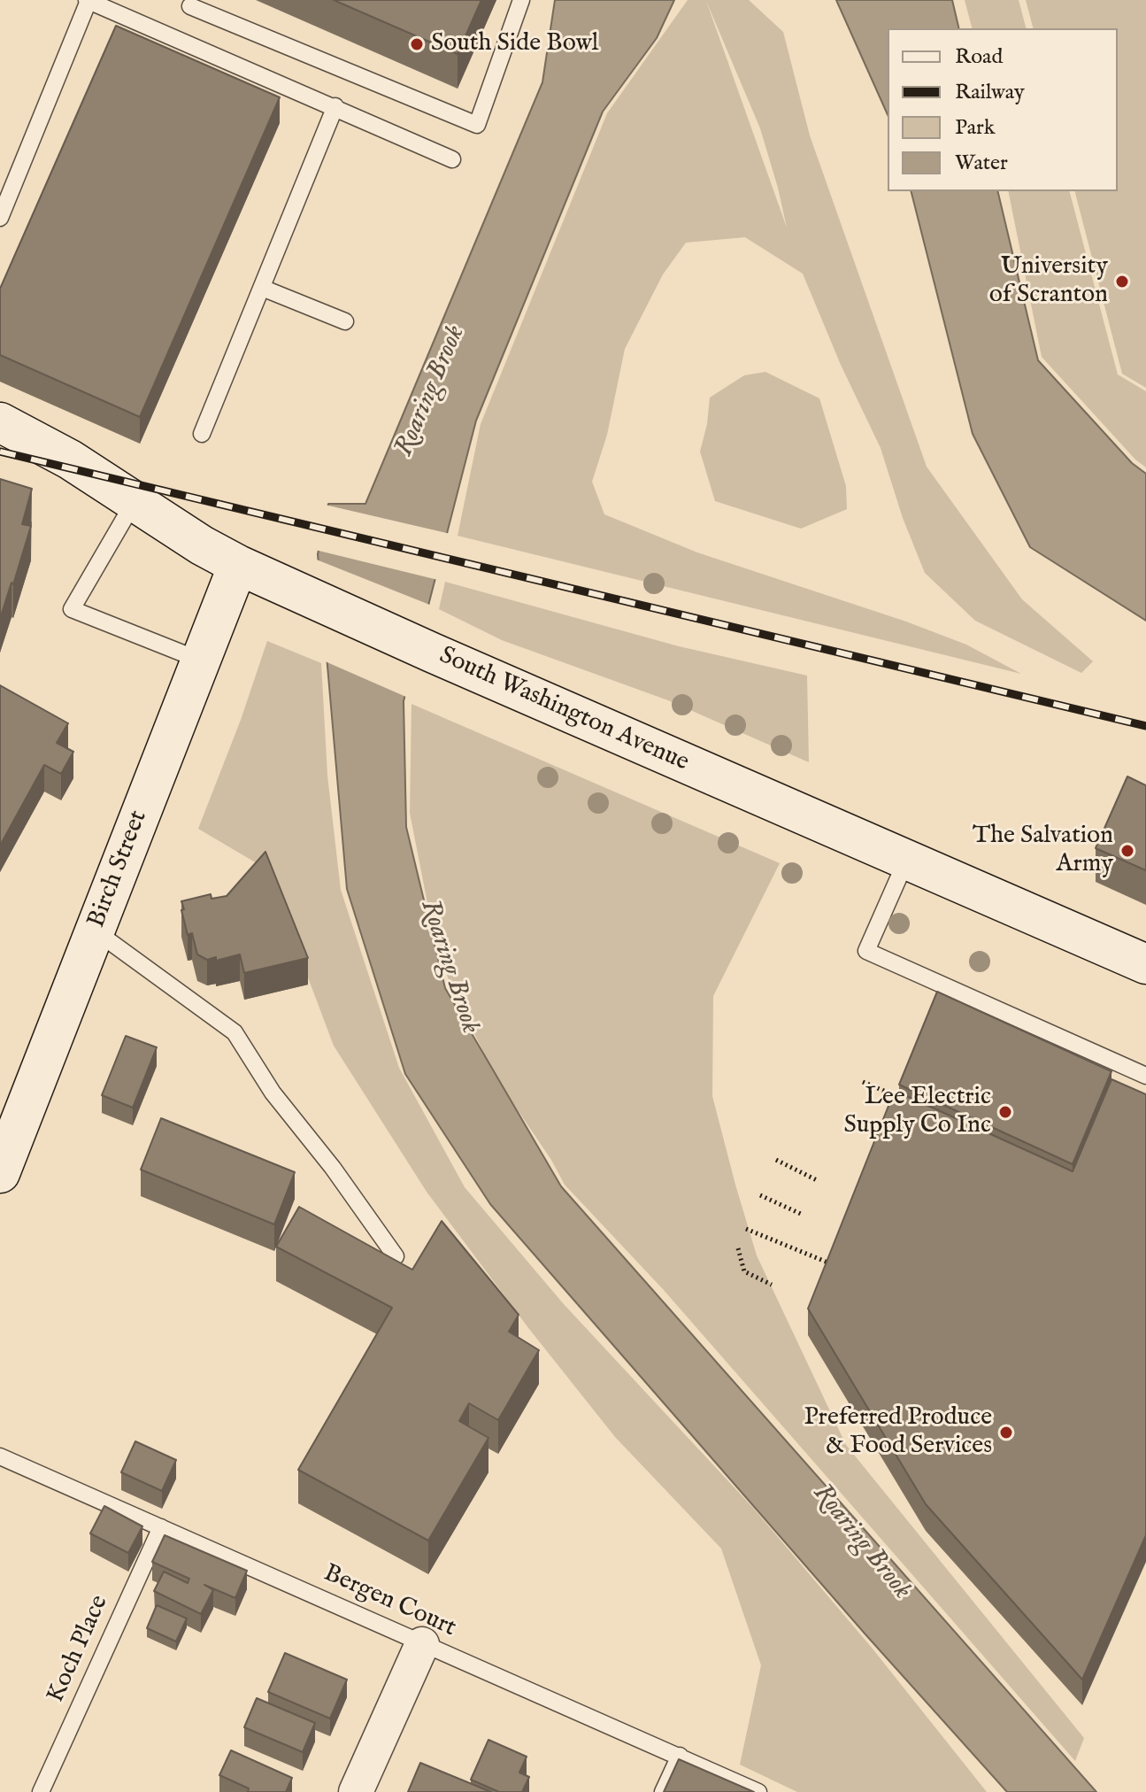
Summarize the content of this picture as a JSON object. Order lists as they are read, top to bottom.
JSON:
{
  "streets": {
    "street": ["South Washington Avenue", "Birch Street"],
    "lane": ["Bergen Court", "Koch Place"]
  },
  "crossings": [
    ["South Washington Avenue", "Birch Street"],
    ["Bergen Court", "Koch Place"]
  ],
  "water": ["Roaring Brook"],
  "places": [
    "South Side Bowl",
    "University of Scranton",
    "The Salvation Army",
    "Lee Electric Supply Co Inc",
    "Preferred Produce & Food Services"
  ],
  "legend": [
    "Road",
    "Railway",
    "Park",
    "Water"
  ]
}
